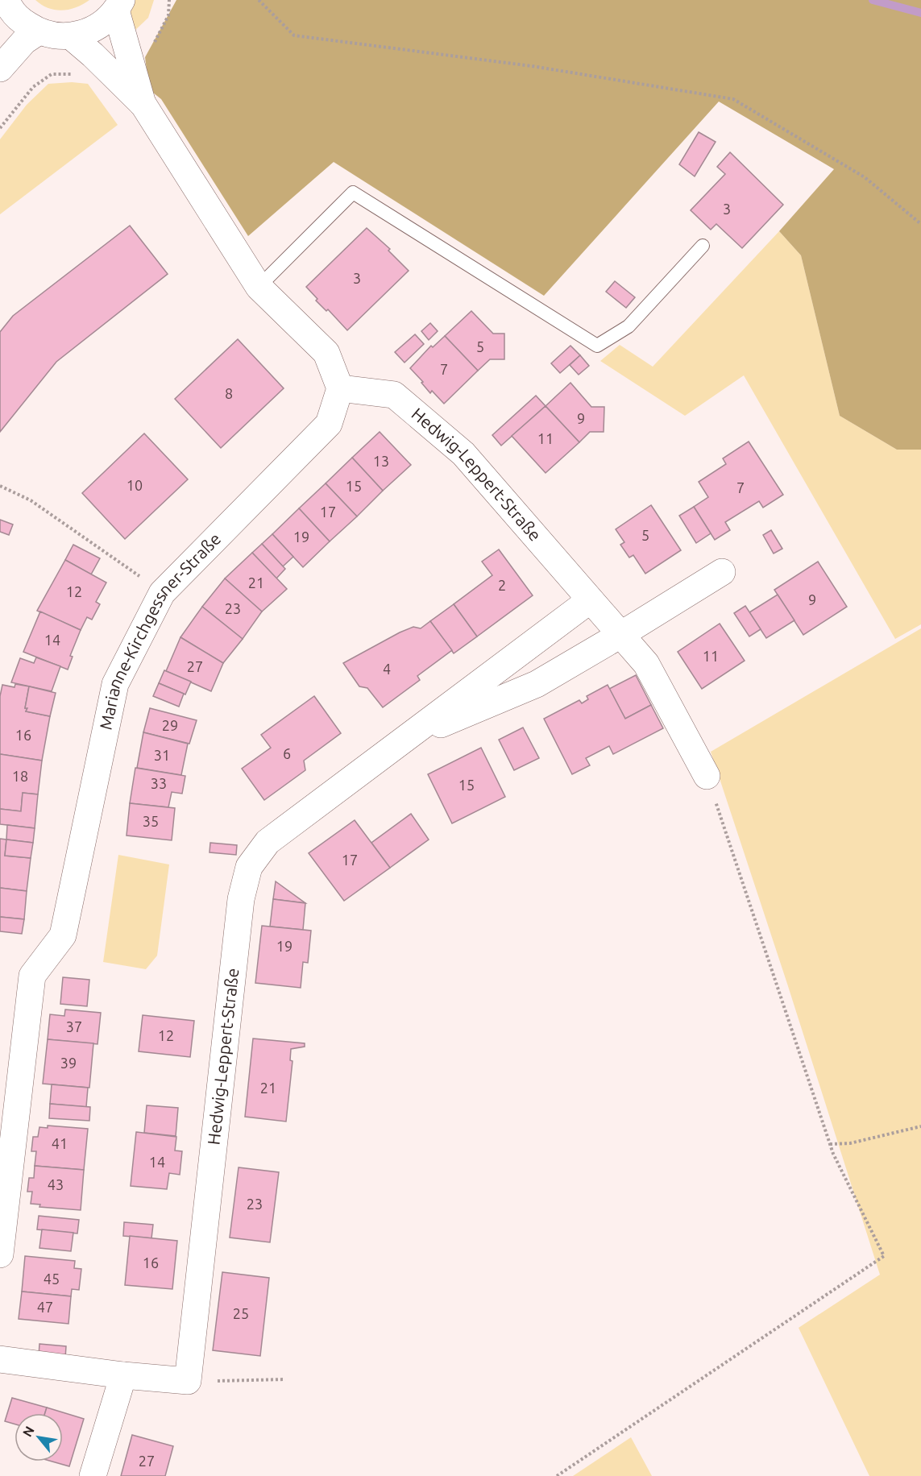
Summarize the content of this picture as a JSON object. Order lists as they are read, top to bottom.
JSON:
{
  "streets": {
    "street": ["Hedwig-Leppert-Straße", "Marianne-Kirchgessner-Straße"]
  },
  "crossings": [
    ["Hedwig-Leppert-Straße", "Marianne-Kirchgessner-Straße"]
  ],
  "house_numbers": [
    "3",
    "3",
    "5",
    "7",
    "8",
    "9",
    "11",
    "13",
    "10",
    "15",
    "7",
    "17",
    "5",
    "19",
    "21",
    "2",
    "12",
    "9",
    "23",
    "14",
    "11",
    "27",
    "4",
    "29",
    "16",
    "6",
    "31",
    "18",
    "33",
    "15",
    "35",
    "17",
    "19",
    "37",
    "12",
    "39",
    "21",
    "41",
    "14",
    "43",
    "23",
    "16",
    "45",
    "47",
    "25",
    "27"
  ],
  "north": "top left"
}
